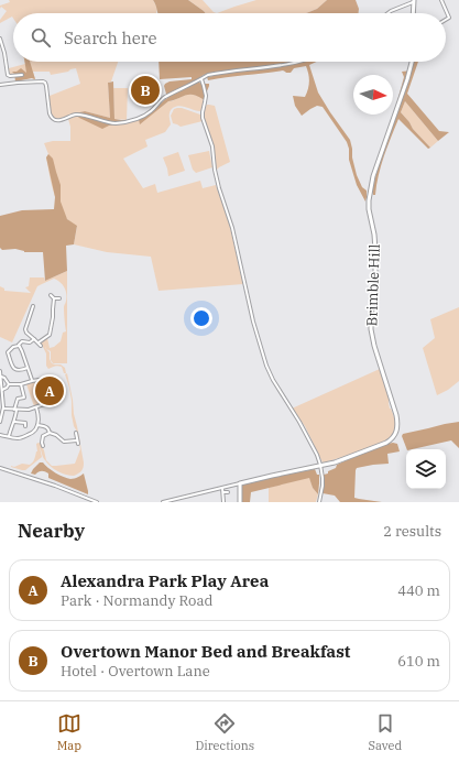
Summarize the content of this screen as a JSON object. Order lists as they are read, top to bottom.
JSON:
{
  "streets": {
    "main road": ["Brimble Hill"]
  },
  "north": "right",
  "page": {
    "search": "Search here",
    "pins": ["B", "A"],
    "heading": ["Nearby", "2 results"],
    "list": [
      {
        "mark": "A",
        "name": "Alexandra Park Play Area",
        "note": "Park · Normandy Road",
        "value": "440 m"
      },
      {
        "mark": "B",
        "name": "Overtown Manor Bed and Breakfast",
        "note": "Hotel · Overtown Lane",
        "value": "610 m"
      }
    ],
    "nav": ["Map", "Directions", "Saved"]
  }
}
